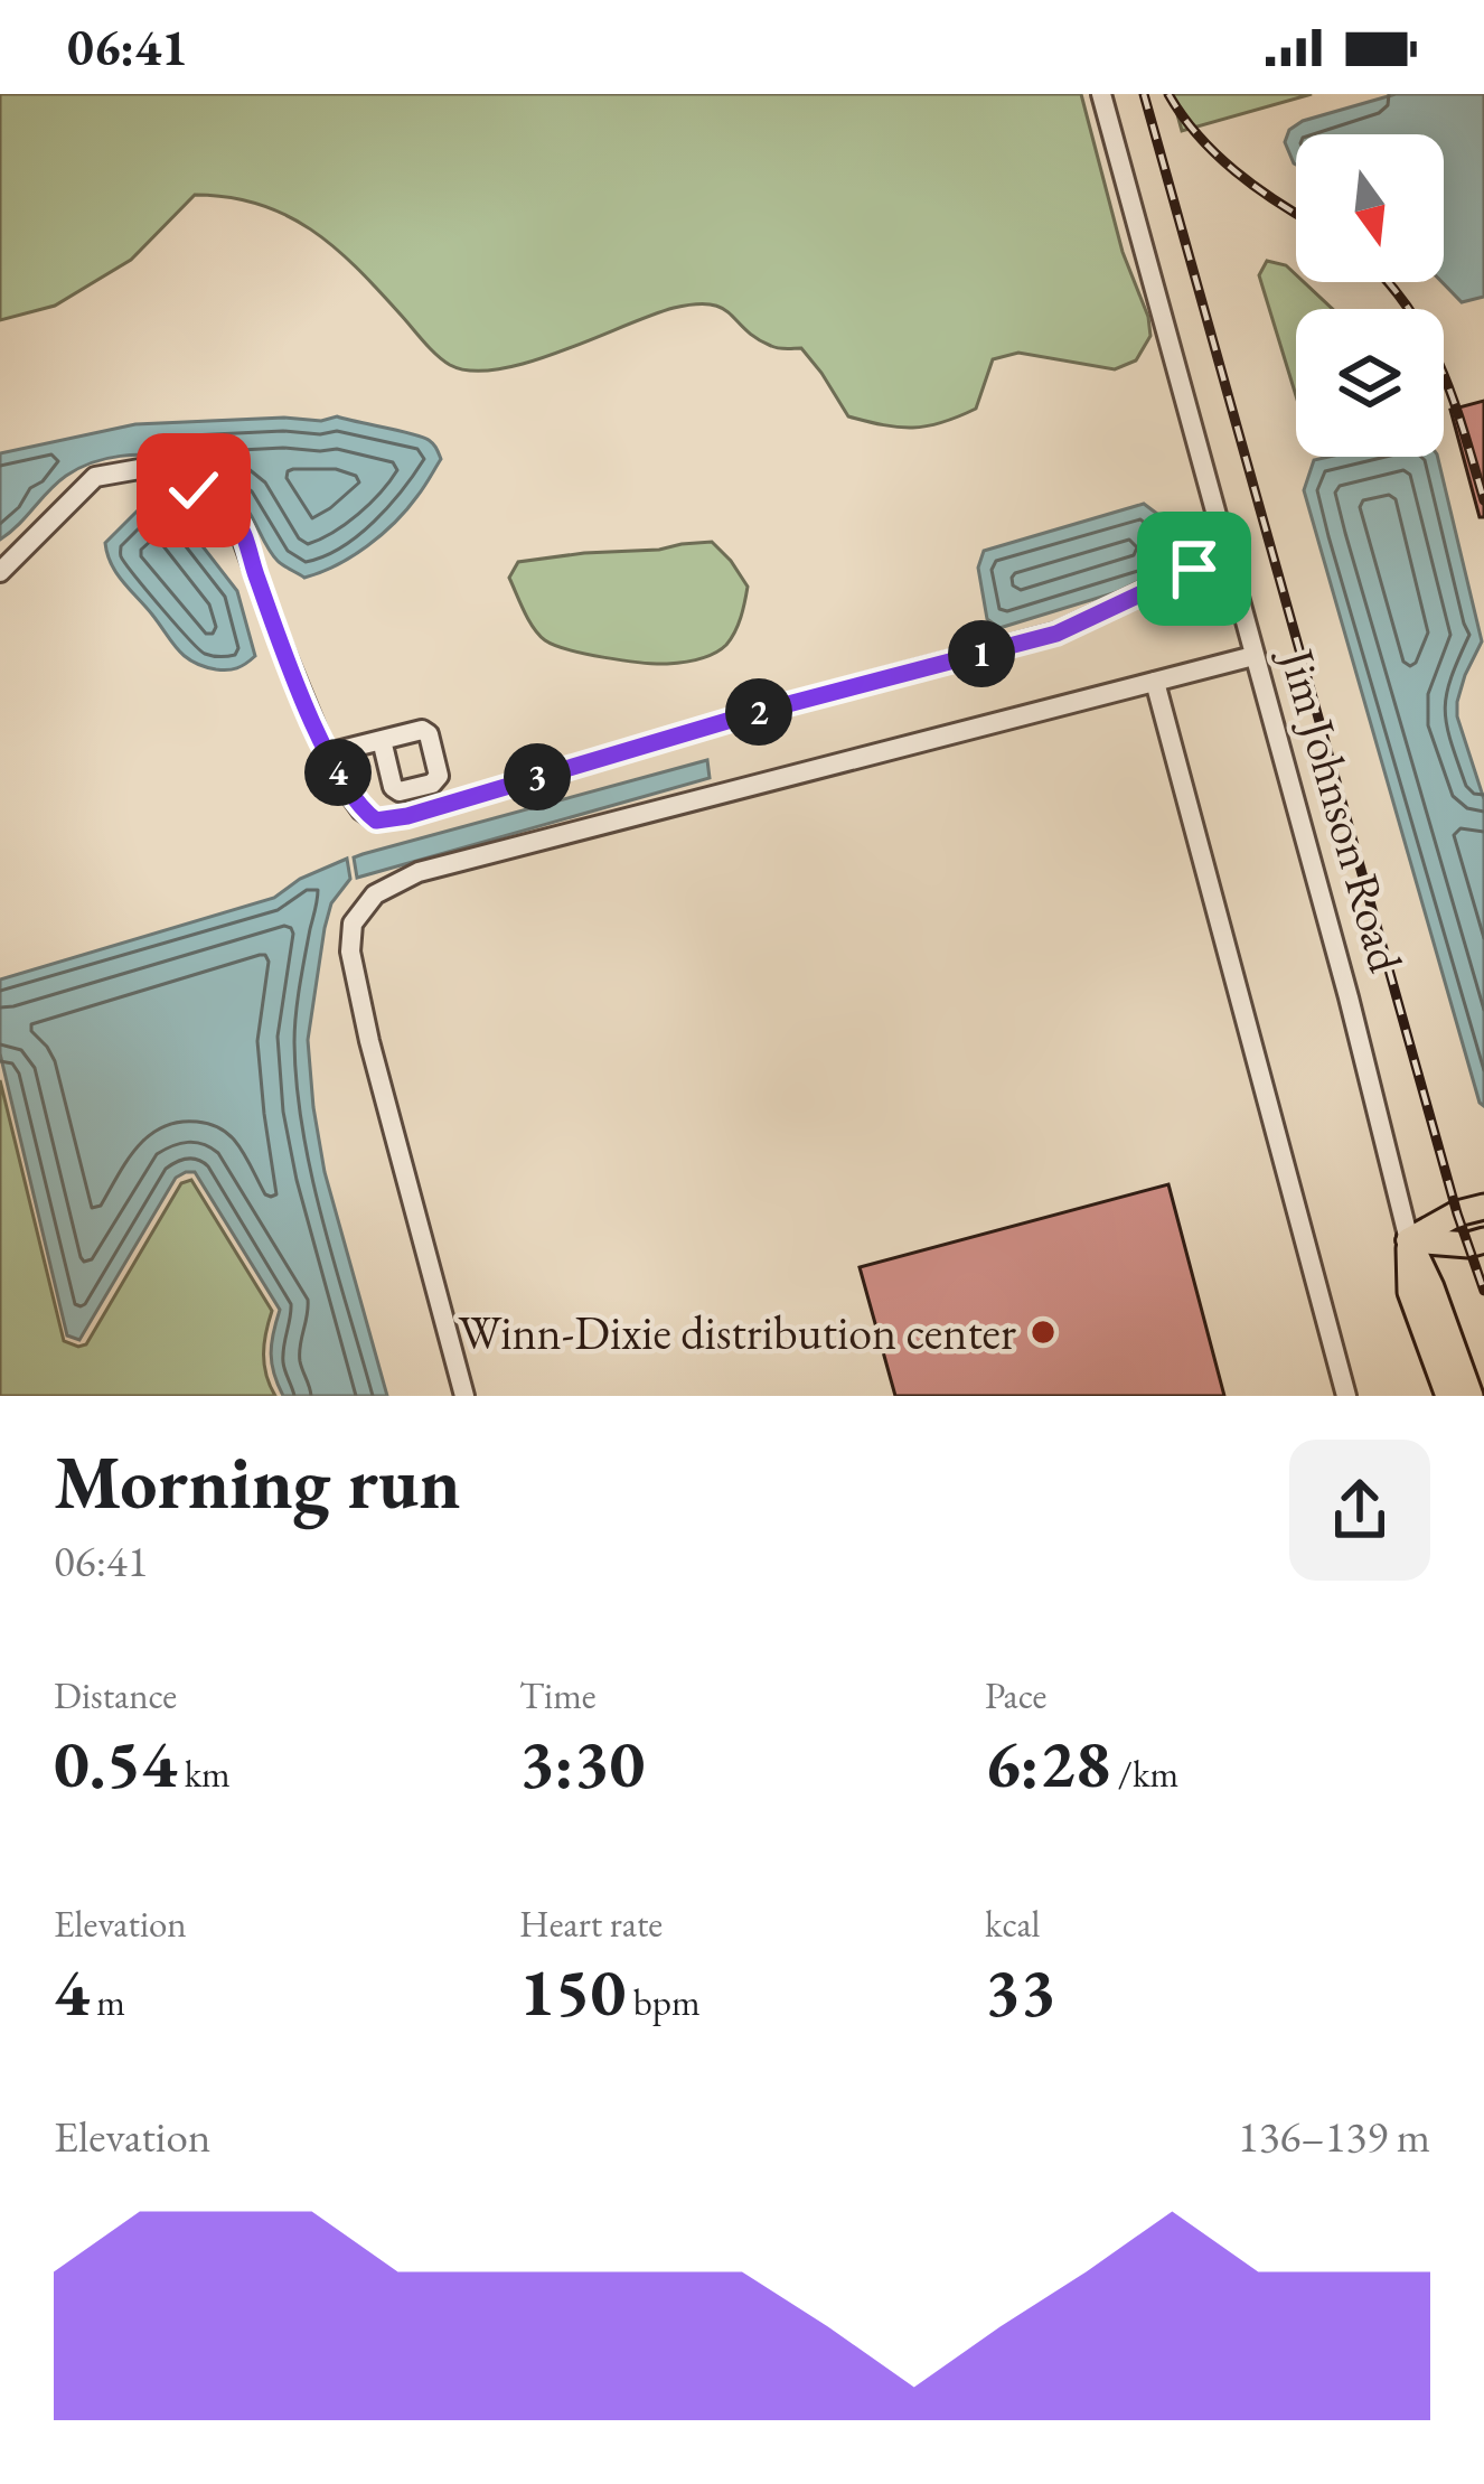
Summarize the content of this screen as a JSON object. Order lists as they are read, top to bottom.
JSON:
{
  "streets": {
    "main road": ["Jim Johnson Road"]
  },
  "places": ["Winn-Dixie distribution center"],
  "north": "bottom",
  "page": {
    "status": "06:41",
    "pins": [
      "1",
      "2",
      "4",
      "3"
    ],
    "heading": ["Morning run", "06:41"],
    "stats": [
      ["Distance", "0.54 km"],
      ["Time", "3:30"],
      ["Pace", "6:28 /km"],
      ["Elevation", "4 m"],
      ["Heart rate", "150 bpm"],
      ["kcal", "33"]
    ],
    "chart": ["Elevation", "136–139 m"]
  }
}
